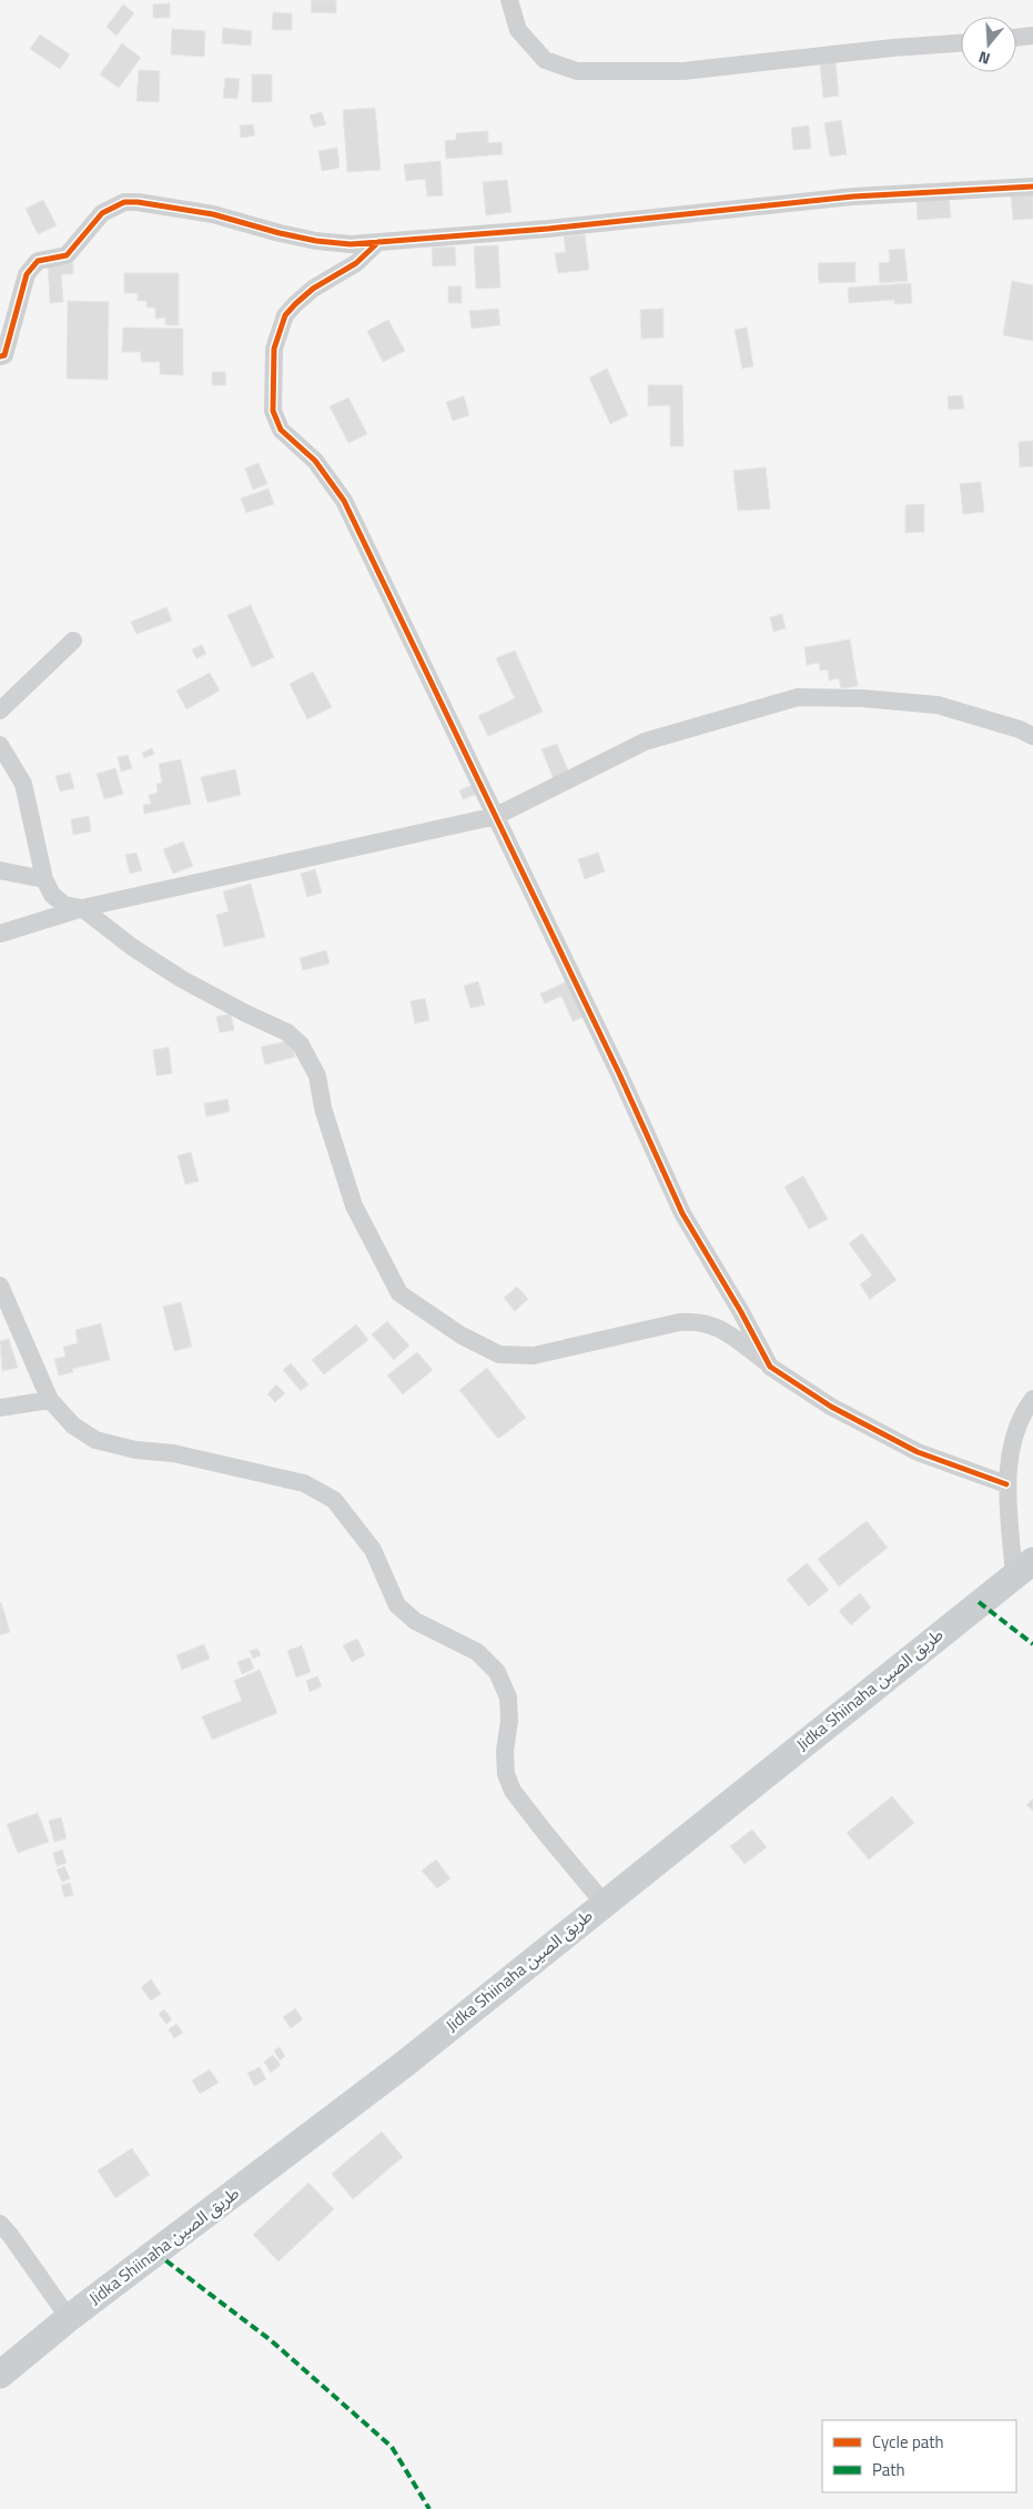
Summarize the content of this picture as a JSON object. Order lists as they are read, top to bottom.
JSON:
{
  "streets": {
    "main road": ["Jidka Shiinaha طريق الصين"]
  },
  "legend": ["Cycle path", "Path"],
  "north": "bottom"
}
